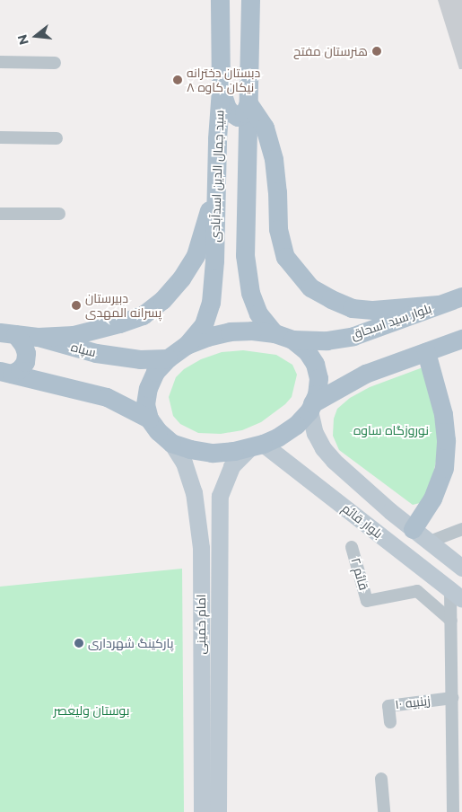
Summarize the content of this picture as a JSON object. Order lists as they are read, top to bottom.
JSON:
{
  "streets": {
    "main road": [
      "سید جمال الدین اسدآبادی",
      "بلوار سید اسحاق",
      "سپاه",
      "بلوار قائم",
      "امام خمینی"
    ],
    "street": ["قائم ۲", "زینبیه ۱۰"]
  },
  "crossings": [
    ["سید جمال الدین اسدآبادی", "بلوار سید اسحاق"],
    ["سید جمال الدین اسدآبادی", "سپاه"],
    ["سید جمال الدین اسدآبادی", "بلوار قائم"],
    ["سید جمال الدین اسدآبادی", "امام خمینی"],
    ["بلوار سید اسحاق", "سپاه"],
    ["بلوار سید اسحاق", "بلوار قائم"],
    ["بلوار سید اسحاق", "امام خمینی"],
    ["سپاه", "بلوار قائم"],
    ["سپاه", "امام خمینی"],
    ["بلوار قائم", "امام خمینی"]
  ],
  "parks": ["نوروزگاه ساوه", "بوستان ولیعصر"],
  "places": [
    "هنرستان مفتح",
    "دبستان دخترانه نیکان کاوه ۸",
    "دبیرستان پسرانه المهدی",
    "پارکینگ شهرداری"
  ],
  "north": "left"
}
